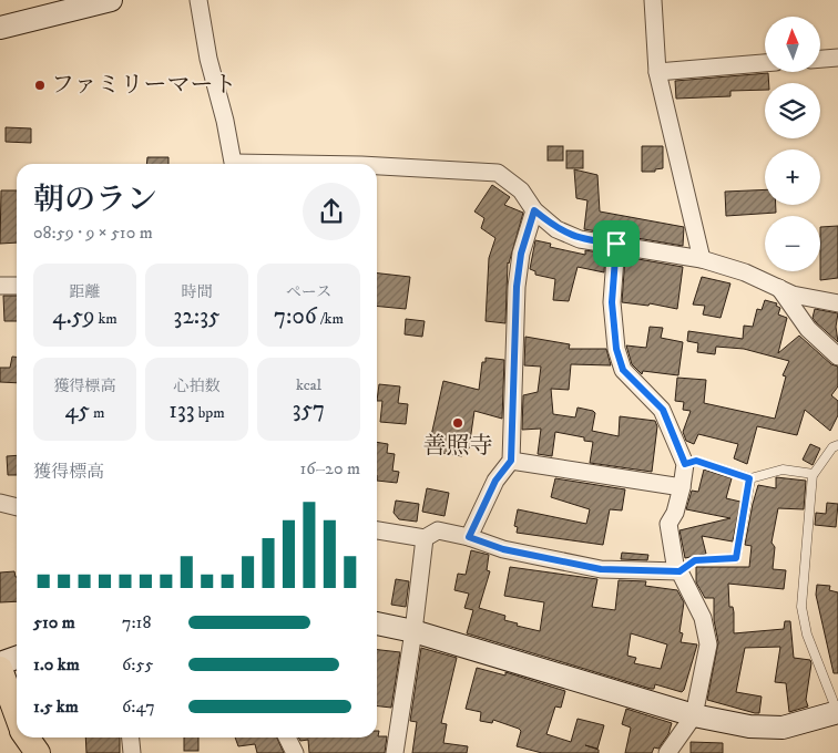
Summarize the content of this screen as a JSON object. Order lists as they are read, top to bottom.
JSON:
{
  "places": ["ファミリーマート", "善照寺"],
  "north": "top",
  "page": {
    "map_buttons": ["+", "−"],
    "heading": ["朝のラン", "08:59 · 9 × 510 m"],
    "stats": [
      ["距離", "4.59 km"],
      ["時間", "32:35"],
      ["ペース", "7:06 /km"],
      ["獲得標高", "45 m"],
      ["心拍数", "133 bpm"],
      ["kcal", "357"]
    ],
    "chart": ["獲得標高", "16–20 m"],
    "list": [
      {
        "name": "510 m",
        "note": "7:18"
      },
      {
        "name": "1.0 km",
        "note": "6:55"
      },
      {
        "name": "1.5 km",
        "note": "6:47"
      }
    ]
  }
}
